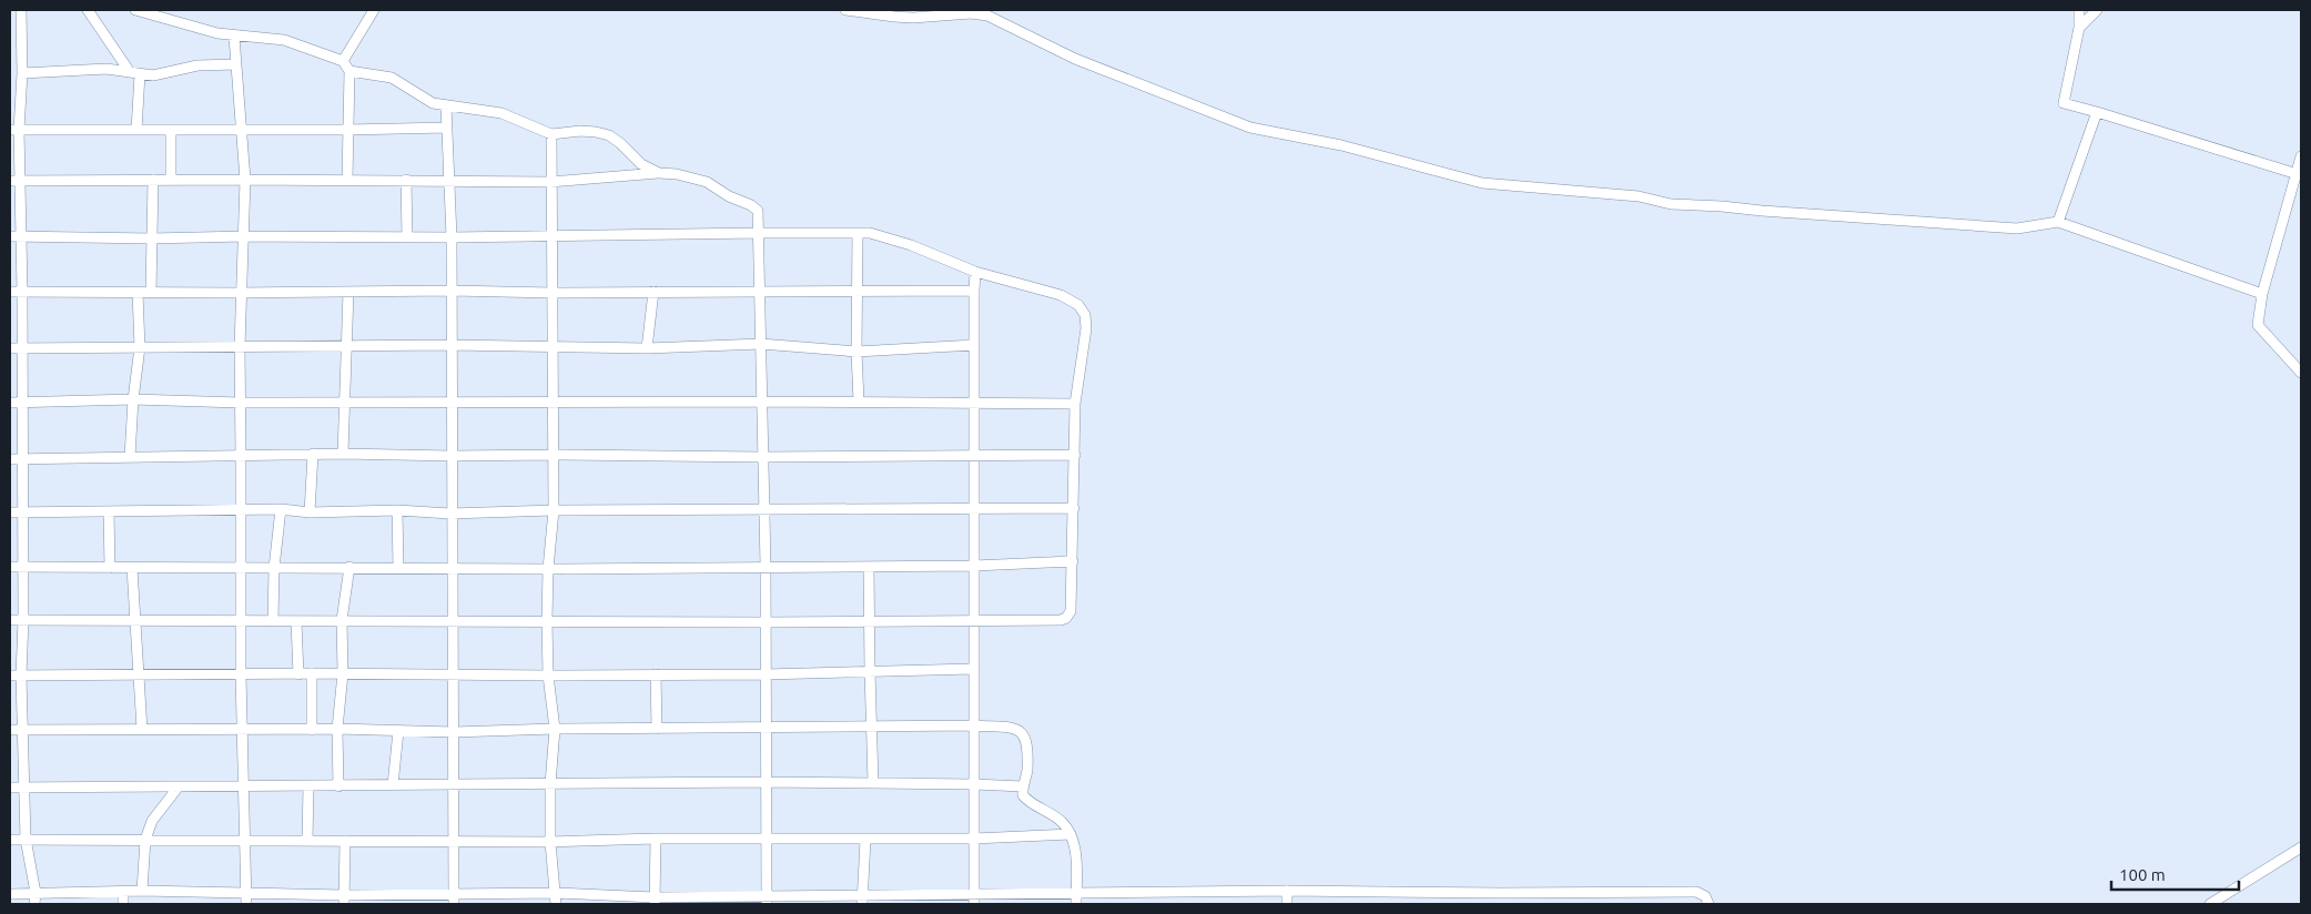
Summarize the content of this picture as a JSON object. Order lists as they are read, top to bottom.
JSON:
{
  "scale_bar": "100 m"
}
